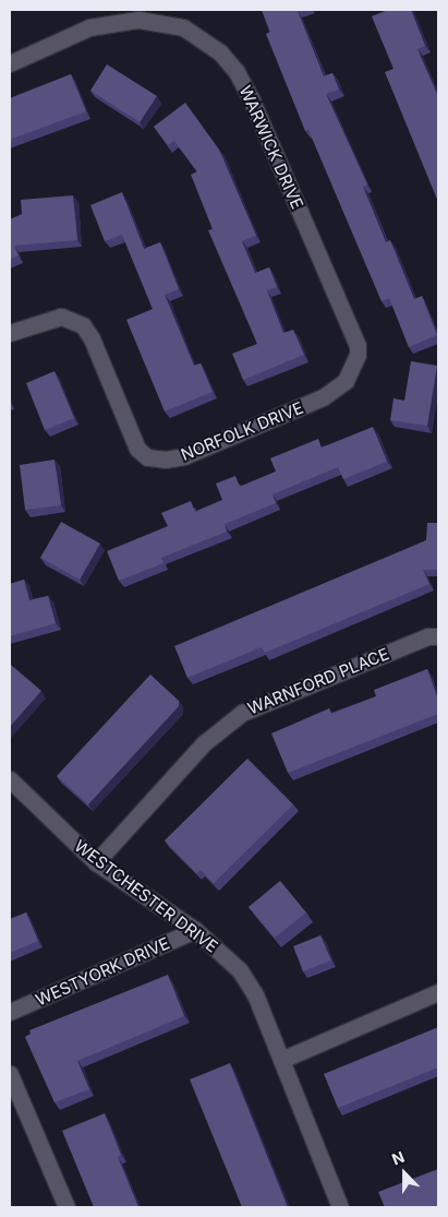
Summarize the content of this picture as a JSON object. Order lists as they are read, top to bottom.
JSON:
{
  "streets": {
    "street": [
      "WARWICK DRIVE",
      "NORFOLK DRIVE",
      "WARNFORD PLACE",
      "WESTCHESTER DRIVE",
      "WESTYORK DRIVE"
    ]
  },
  "crossings": [
    ["WARWICK DRIVE", "NORFOLK DRIVE"],
    ["WARNFORD PLACE", "WESTCHESTER DRIVE"],
    ["WESTCHESTER DRIVE", "WESTYORK DRIVE"]
  ],
  "north": "top"
}
